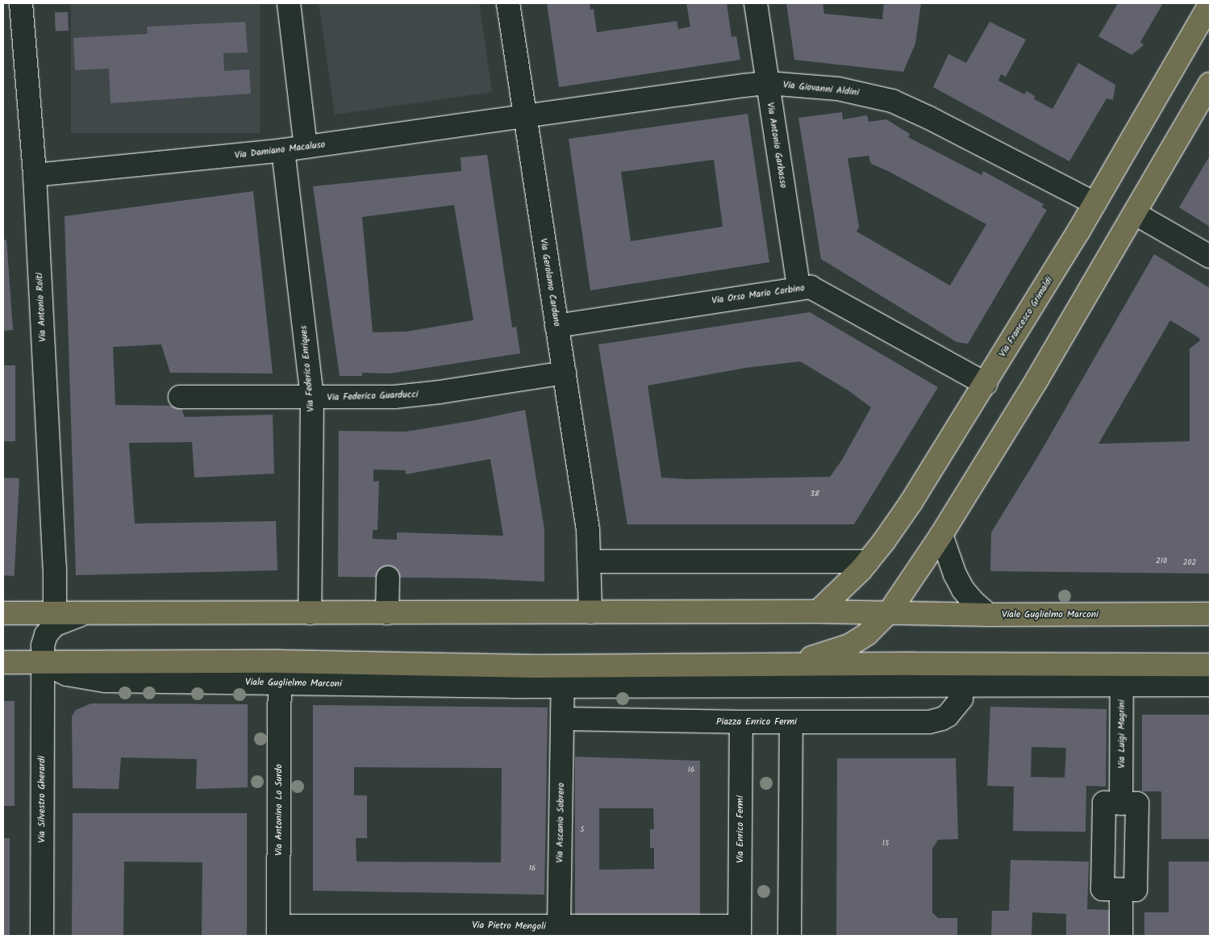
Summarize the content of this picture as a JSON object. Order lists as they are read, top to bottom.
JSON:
{
  "streets": {
    "main road": ["Via Francesco Grimaldi", "Viale Guglielmo Marconi"],
    "street": [
      "Via Giovanni Aldini",
      "Via Antonio Garbasso",
      "Via Damiano Macaluso",
      "Via Gerolamo Cardano",
      "Via Orso Mario Corbino",
      "Via Antonio Roiti",
      "Via Federico Enriques",
      "Via Federico Guarducci",
      "Piazza Enrico Fermi",
      "Via Luigi Magrini",
      "Via Silvestro Gherardi",
      "Via Antonino Lo Surdo",
      "Via Ascanio Sobrero",
      "Via Enrico Fermi",
      "Via Pietro Mengoli"
    ]
  },
  "crossings": [
    ["Via Giovanni Aldini", "Via Antonio Garbasso"],
    ["Via Giovanni Aldini", "Via Damiano Macaluso"],
    ["Via Giovanni Aldini", "Via Gerolamo Cardano"],
    ["Via Giovanni Aldini", "Via Francesco Grimaldi"],
    ["Via Antonio Garbasso", "Via Orso Mario Corbino"],
    ["Via Damiano Macaluso", "Via Gerolamo Cardano"],
    ["Via Damiano Macaluso", "Via Antonio Roiti"],
    ["Via Damiano Macaluso", "Via Federico Enriques"],
    ["Via Gerolamo Cardano", "Via Orso Mario Corbino"],
    ["Via Gerolamo Cardano", "Via Federico Guarducci"],
    ["Via Orso Mario Corbino", "Via Francesco Grimaldi"],
    ["Via Federico Enriques", "Via Federico Guarducci"],
    ["Viale Guglielmo Marconi", "Via Silvestro Gherardi"],
    ["Viale Guglielmo Marconi", "Via Antonino Lo Surdo"],
    ["Piazza Enrico Fermi", "Via Ascanio Sobrero"],
    ["Piazza Enrico Fermi", "Via Enrico Fermi"],
    ["Via Antonino Lo Surdo", "Via Pietro Mengoli"],
    ["Via Ascanio Sobrero", "Via Pietro Mengoli"],
    ["Via Enrico Fermi", "Via Pietro Mengoli"]
  ],
  "house_numbers": [
    "38",
    "210",
    "202",
    "16",
    "5",
    "15",
    "16"
  ]
}
